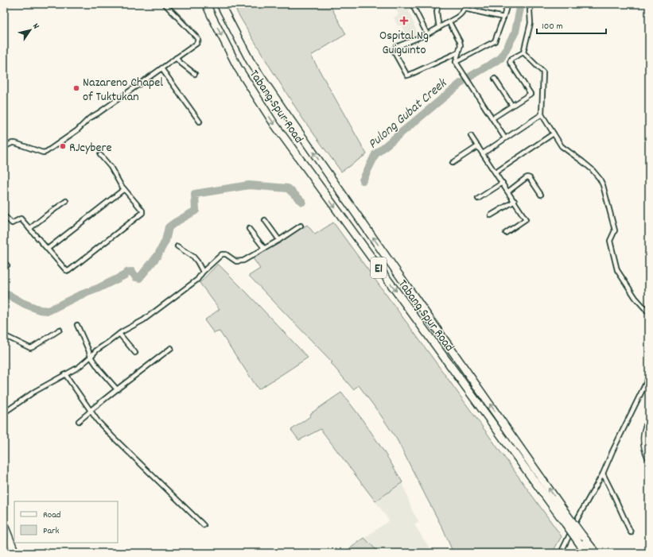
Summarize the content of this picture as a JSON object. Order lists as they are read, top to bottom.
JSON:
{
  "streets": {
    "highway": ["Tabang Spur Road", "E1"]
  },
  "water": ["Pulong Gubat Creek"],
  "places": {
    "health": ["Ospital Ng Guiguinto"],
    "other": ["Nazareno Chapel of Tuktukan", "RJcybere"]
  },
  "legend": ["Road", "Park"],
  "scale_bar": "100 m",
  "north": "top right"
}
